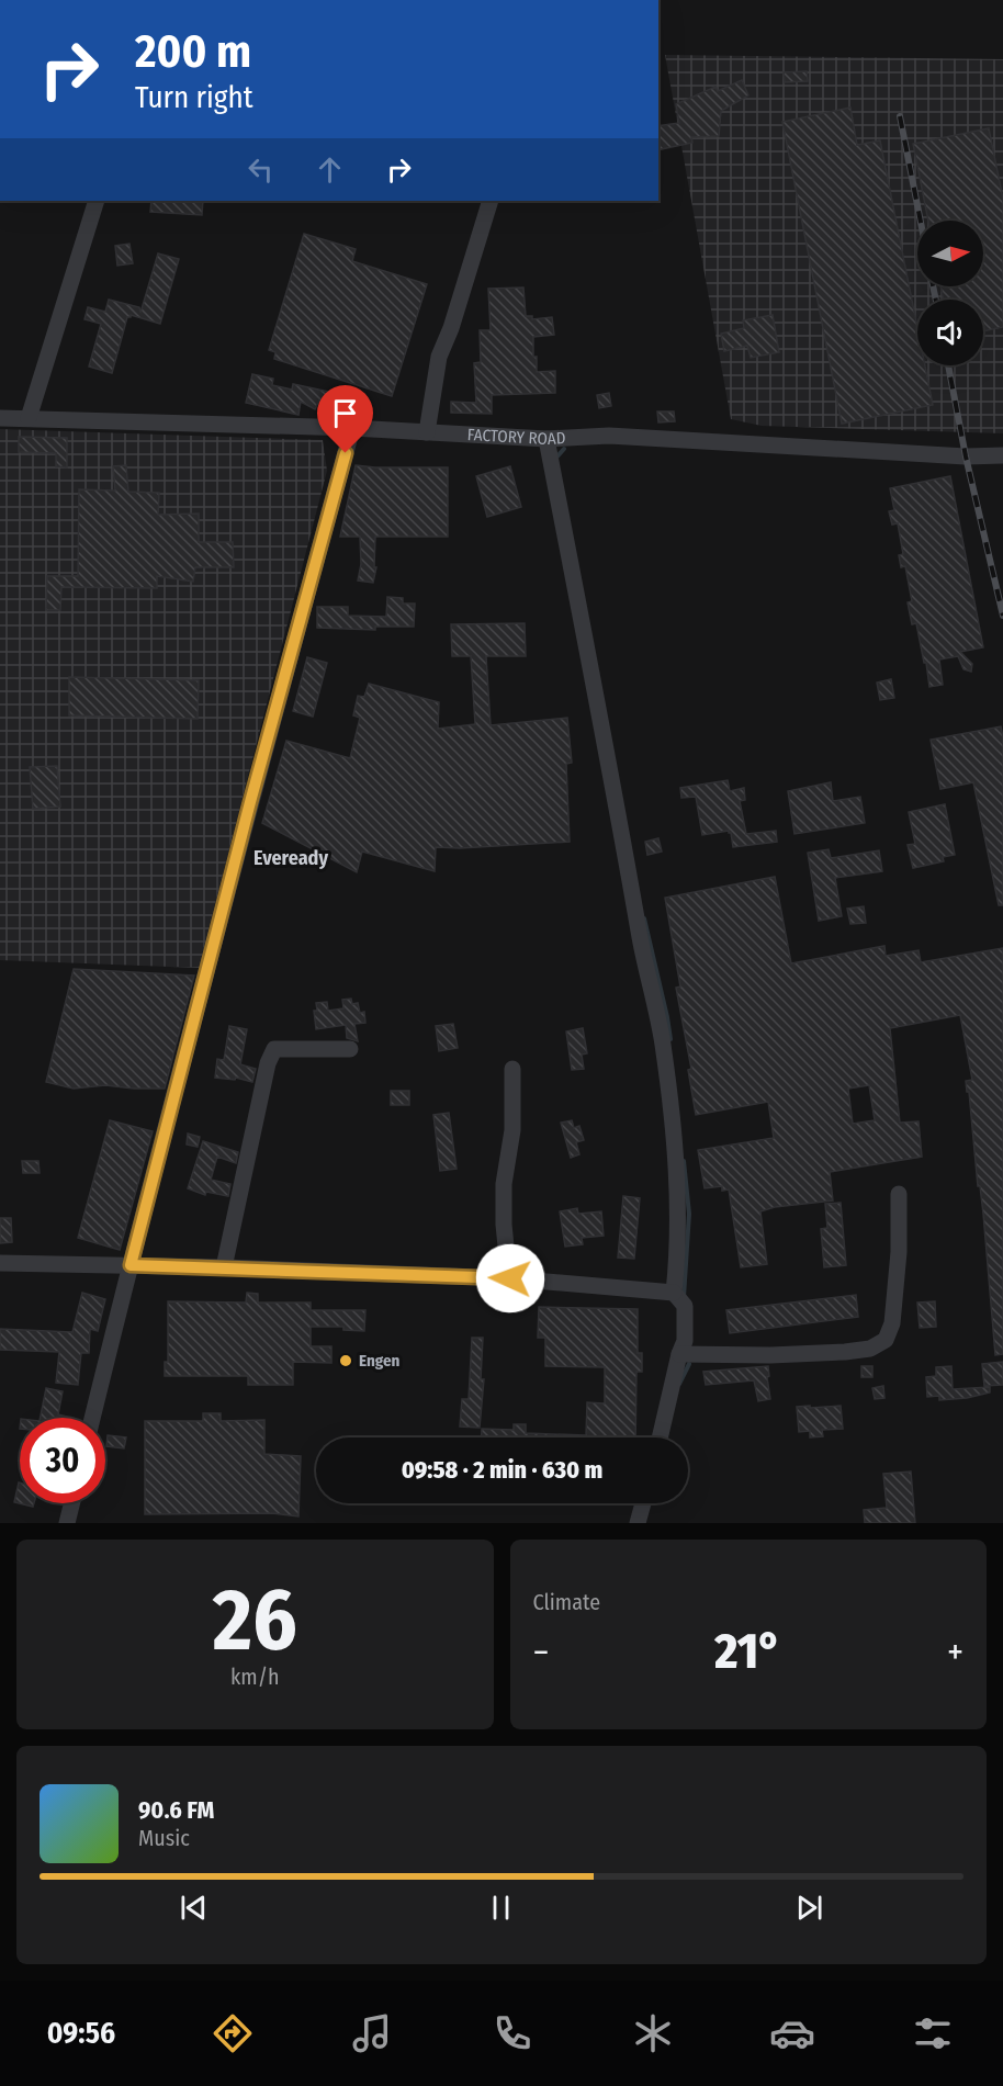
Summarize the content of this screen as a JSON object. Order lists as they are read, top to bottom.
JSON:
{
  "streets": {
    "street": ["FACTORY ROAD"]
  },
  "districts": ["Eveready"],
  "places": ["Engen"],
  "north": "right",
  "page": {
    "turn": ["200 m", "Turn right"],
    "limit": "30",
    "trip": "09:58 · 2 min · 630 m",
    "tile": [
      ["26", "km/h"],
      "Climate"
    ],
    "heat": ["−", "21°", "+"],
    "song": ["90.6 FM", "Music"],
    "tabs": "09:56"
  }
}
